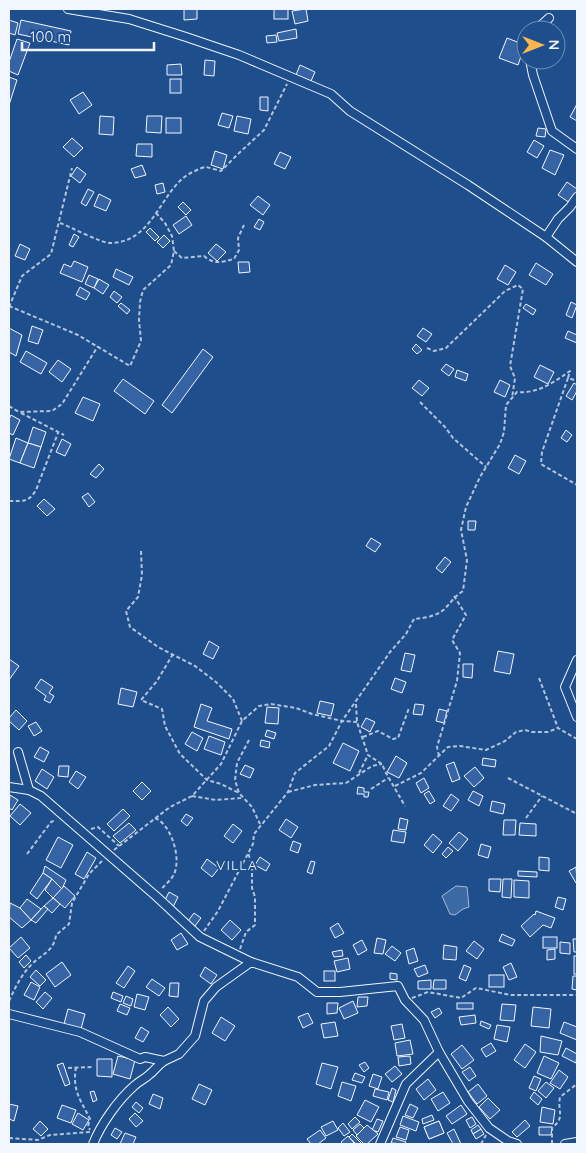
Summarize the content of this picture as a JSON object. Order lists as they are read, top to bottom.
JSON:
{
  "districts": ["VILLA"],
  "scale_bar": "100 m",
  "north": "right"
}
